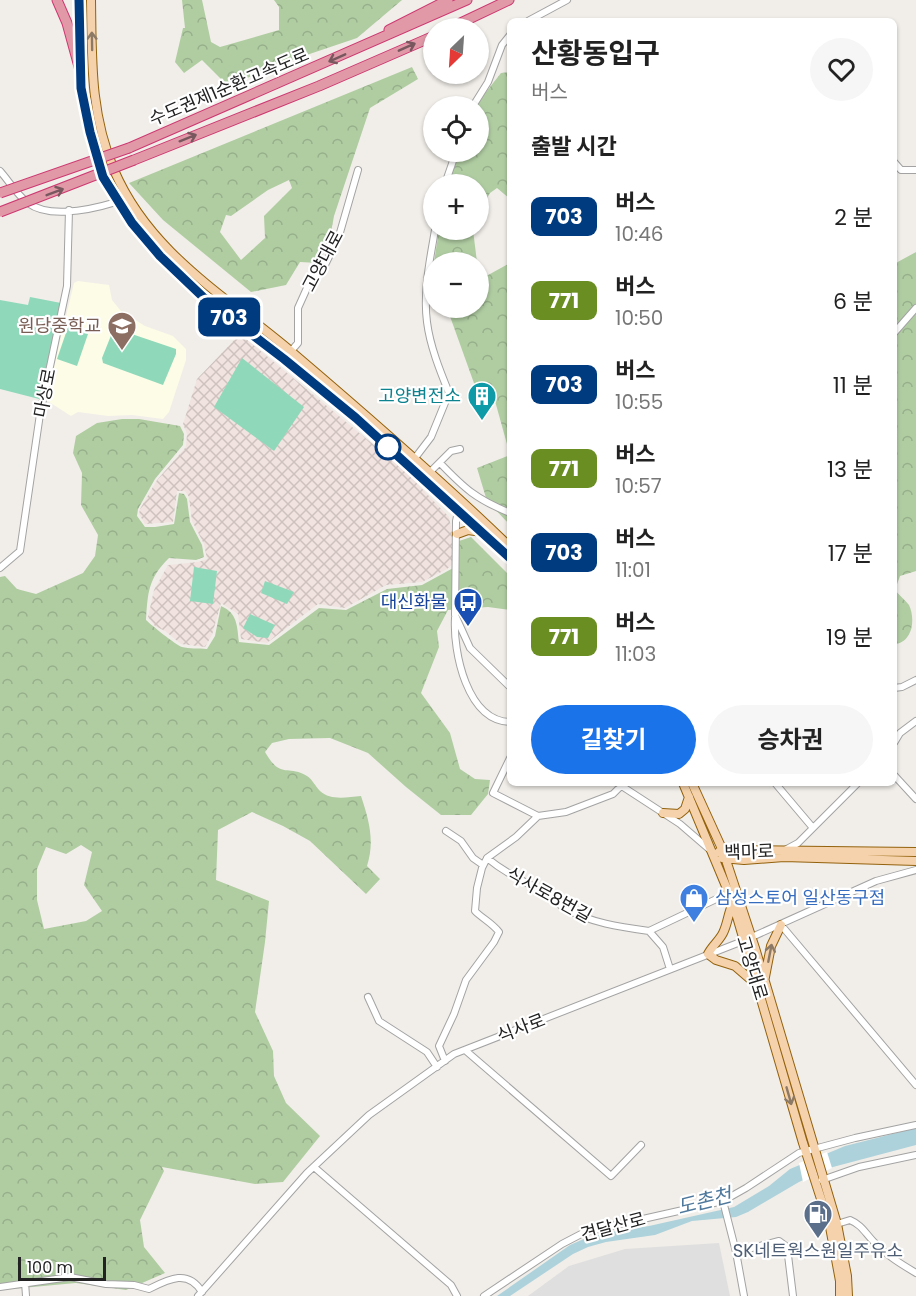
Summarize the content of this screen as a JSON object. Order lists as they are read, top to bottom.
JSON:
{
  "streets": {
    "highway": ["수도권제1순환고속도로"],
    "main road": ["고양대로", "백마로"],
    "street": [
      "마상로",
      "식사로8번길",
      "식사로",
      "견달산로"
    ]
  },
  "crossings": [
    ["고양대로", "백마로"],
    ["고양대로", "식사로"],
    ["고양대로", "견달산로"]
  ],
  "water": ["도촌천"],
  "places": {
    "school or university": ["원당중학교"],
    "building": ["고양변전소"],
    "bus stop": ["대신화물"],
    "shop": ["삼성스토어 일산동구점"],
    "fuel station": ["SK네트웍스원일주유소"]
  },
  "lines": ["bus line 703"],
  "scale_bar": "100 m",
  "north": "bottom left",
  "page": {
    "on_map": "703",
    "map_buttons": ["+", "−"],
    "heading": [
      ["산황동입구", "버스"],
      "출발 시간"
    ],
    "list": [
      {
        "mark": "703",
        "name": "버스",
        "note": "10:46",
        "value": "2 분"
      },
      {
        "mark": "771",
        "name": "버스",
        "note": "10:50",
        "value": "6 분"
      },
      {
        "mark": "703",
        "name": "버스",
        "note": "10:55",
        "value": "11 분"
      },
      {
        "mark": "771",
        "name": "버스",
        "note": "10:57",
        "value": "13 분"
      },
      {
        "mark": "703",
        "name": "버스",
        "note": "11:01",
        "value": "17 분"
      },
      {
        "mark": "771",
        "name": "버스",
        "note": "11:03",
        "value": "19 분"
      }
    ],
    "buttons": ["길찾기", "승차권"],
    "scale": "100 m"
  }
}
